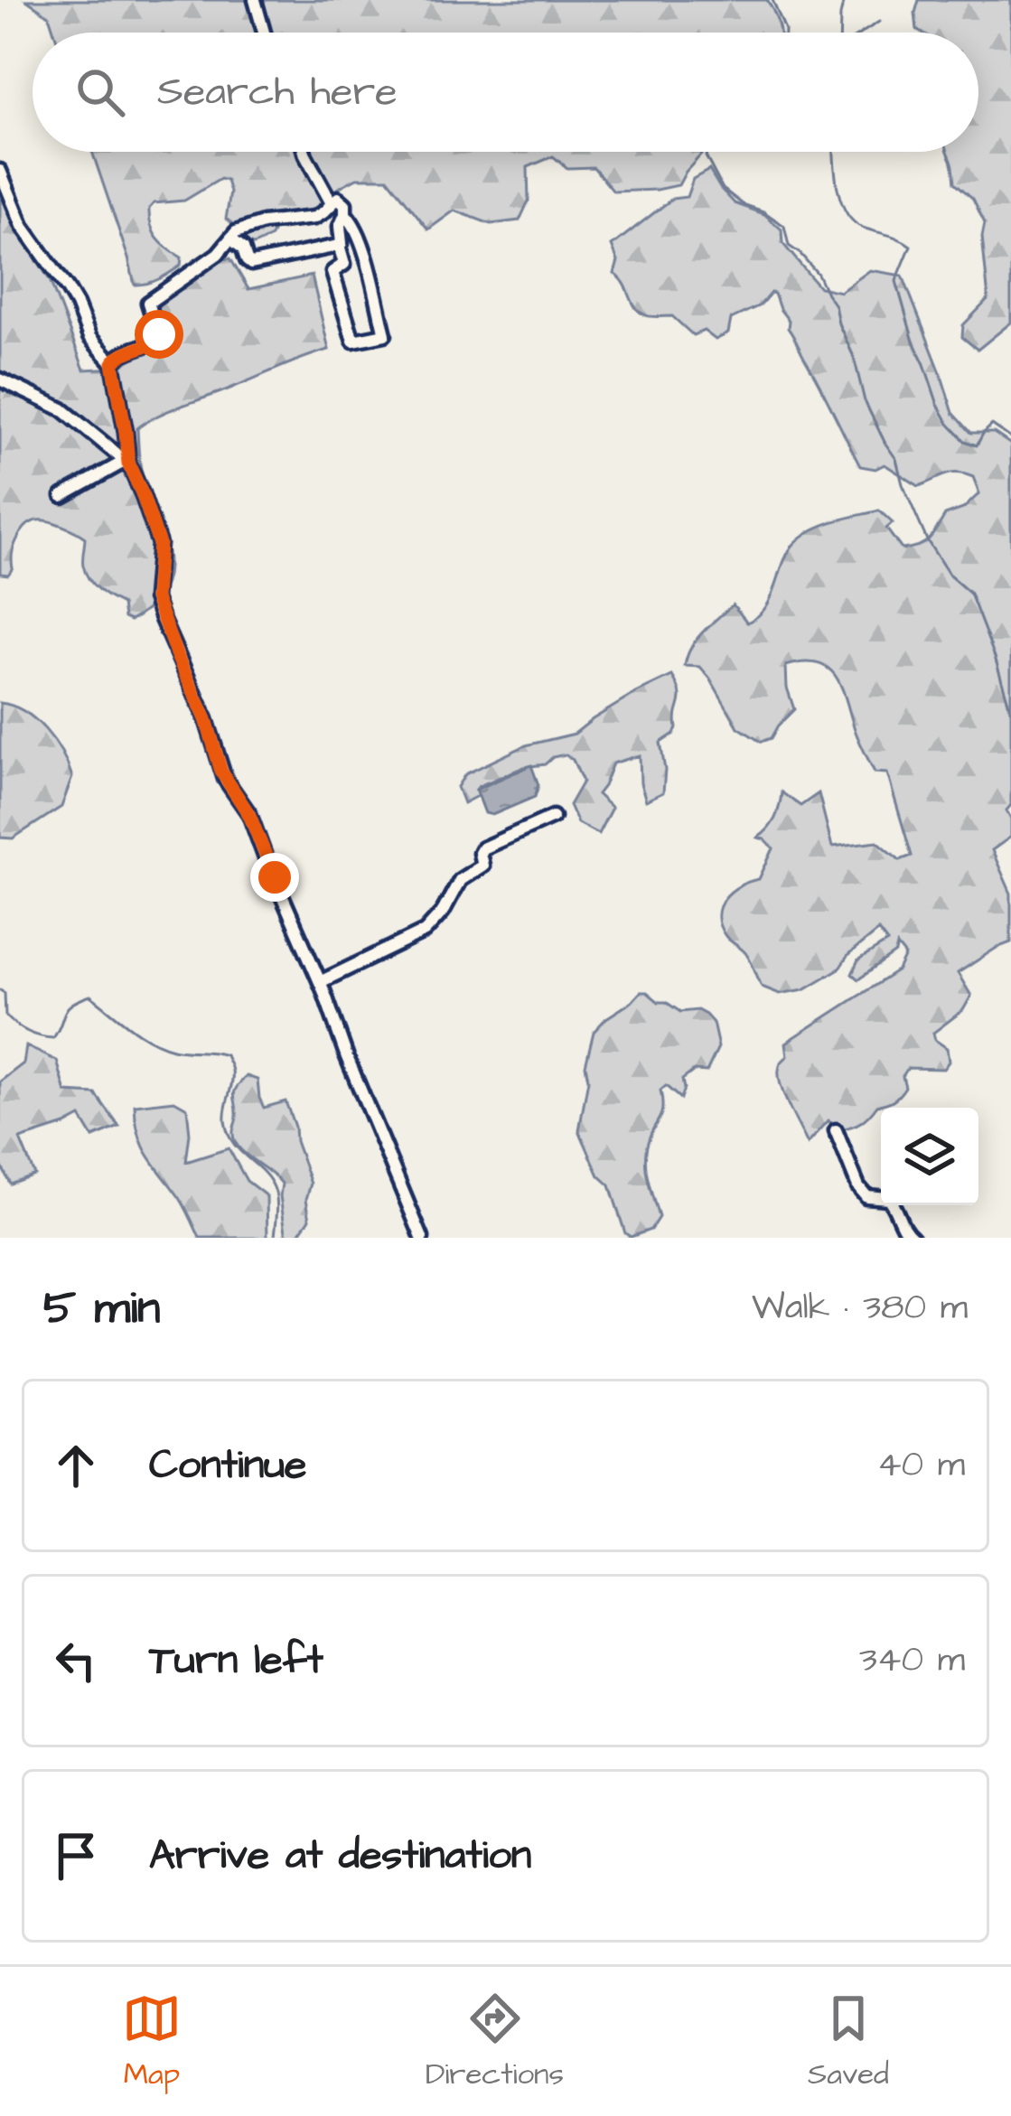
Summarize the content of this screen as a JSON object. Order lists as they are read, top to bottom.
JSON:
{
  "page": {
    "search": "Search here",
    "heading": ["5 min", "Walk · 380 m"],
    "list": [
      ["Continue", "40 m"],
      ["Turn left", "340 m"],
      "Arrive at destination"
    ],
    "nav": ["Map", "Directions", "Saved"]
  }
}
